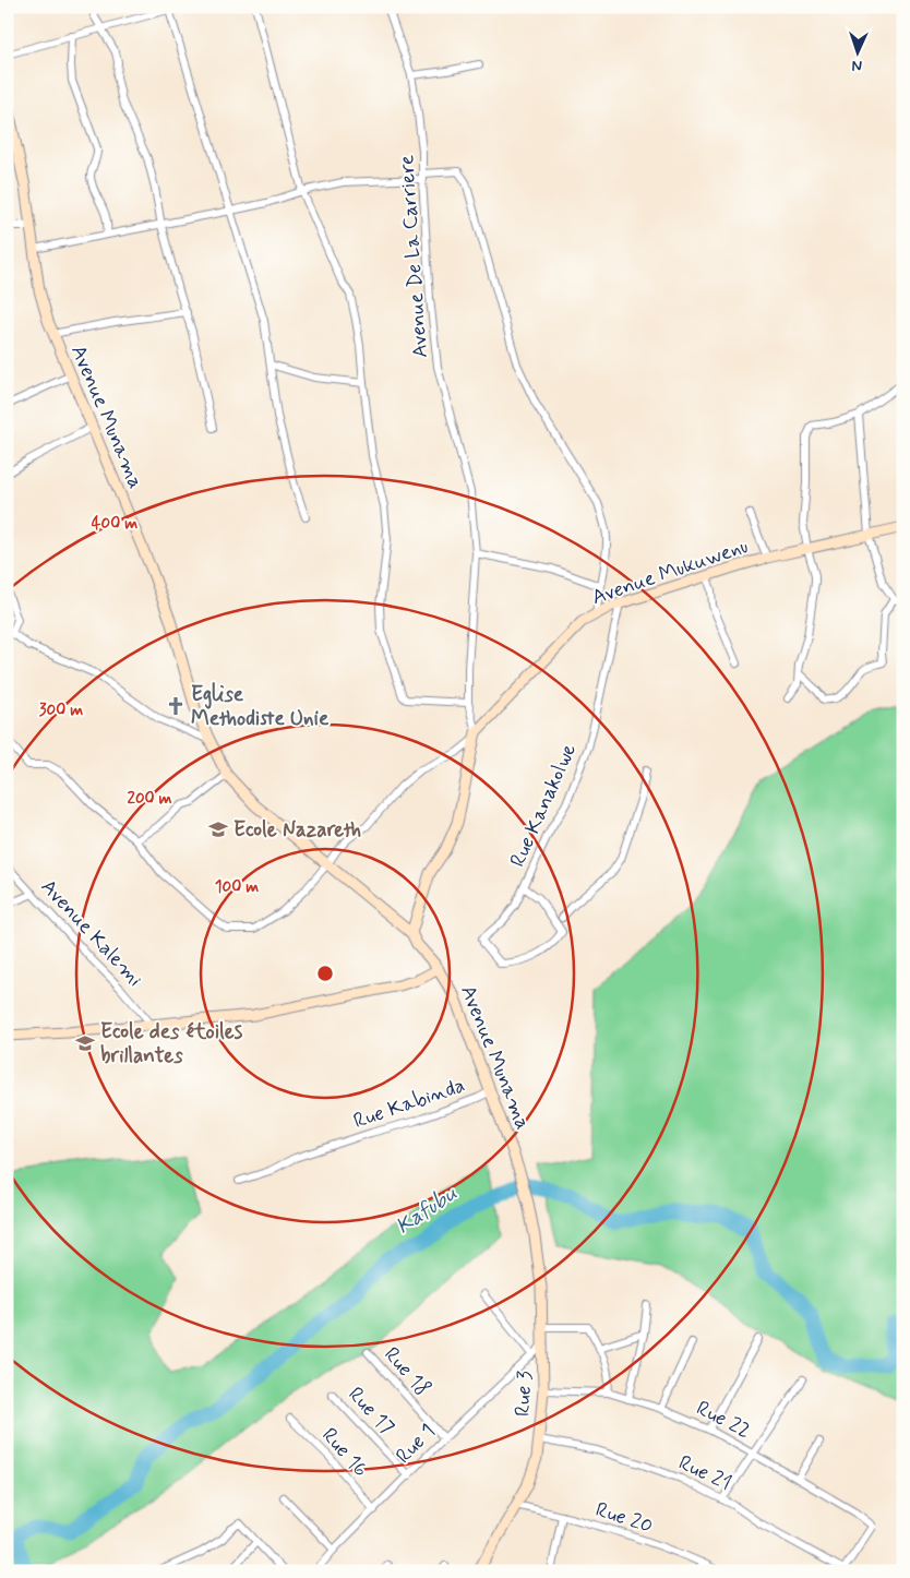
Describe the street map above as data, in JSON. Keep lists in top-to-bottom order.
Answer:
{
  "streets": {
    "street": [
      "Avenue De La Carriere",
      "Avenue Munama",
      "Avenue Mukuwenu",
      "Rue Kanakolwe",
      "Avenue Kalemi",
      "Rue Kabinda",
      "Rue 18",
      "Rue 3",
      "Rue 17",
      "Rue 22",
      "Rue 1",
      "Rue 16",
      "Rue 21",
      "Rue 20"
    ]
  },
  "crossings": [
    ["Avenue De La Carriere", "Avenue Mukuwenu"],
    ["Avenue Munama", "Rue Kabinda"],
    ["Avenue Munama", "Rue 3"],
    ["Avenue Mukuwenu", "Rue Kanakolwe"],
    ["Rue 18", "Rue 1"],
    ["Rue 3", "Rue 22"],
    ["Rue 3", "Rue 1"],
    ["Rue 3", "Rue 21"],
    ["Rue 3", "Rue 20"],
    ["Rue 17", "Rue 1"],
    ["Rue 22", "Rue 21"],
    ["Rue 1", "Rue 16"]
  ],
  "water": ["Kafubu"],
  "places": {
    "church": ["Eglise Methodiste Unie"],
    "school or university": ["Ecole Nazareth", "Ecole des étoiles brillantes"]
  },
  "north": "bottom",
  "rings": [
    "400 m",
    "300 m",
    "200 m",
    "100 m"
  ]
}
